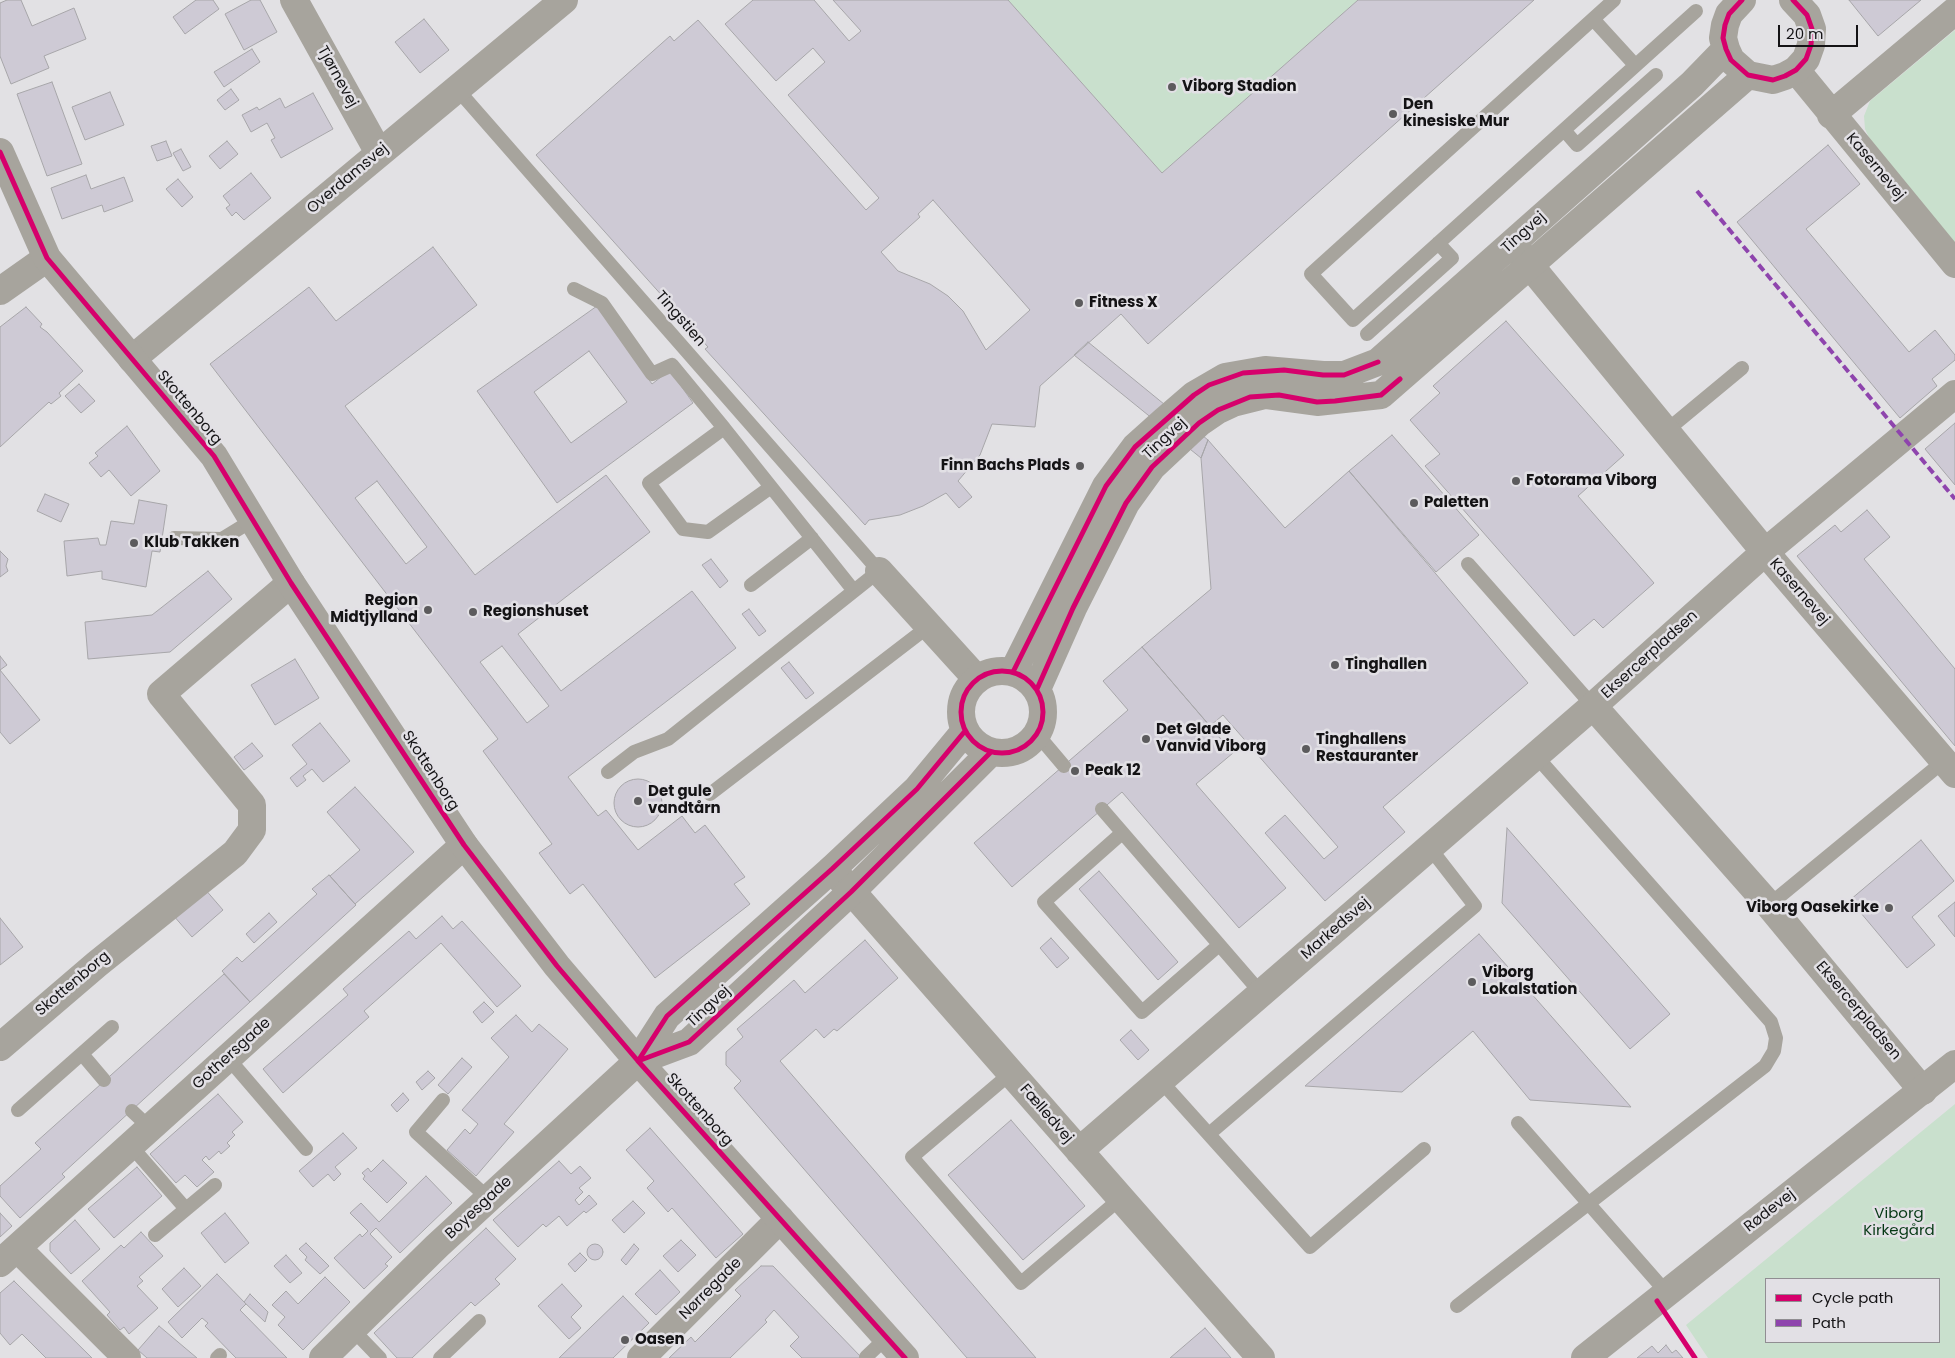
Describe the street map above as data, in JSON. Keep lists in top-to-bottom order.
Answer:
{
  "streets": {
    "street": [
      "Tjørnevej",
      "Kasernevej",
      "Overdamsvej",
      "Tingvej",
      "Skottenborg",
      "Eksercerpladsen",
      "Markedsvej",
      "Gothersgade",
      "Fælledvej",
      "Boyesgade",
      "Rødevej",
      "Nørregade"
    ],
    "lane": ["Tingstien"]
  },
  "crossings": [
    ["Tjørnevej", "Overdamsvej"],
    ["Kasernevej", "Eksercerpladsen"],
    ["Overdamsvej", "Tingstien"],
    ["Overdamsvej", "Skottenborg"],
    ["Tingvej", "Skottenborg"],
    ["Tingvej", "Fælledvej"],
    ["Tingvej", "Boyesgade"],
    ["Skottenborg", "Gothersgade"],
    ["Skottenborg", "Boyesgade"],
    ["Skottenborg", "Nørregade"],
    ["Eksercerpladsen", "Markedsvej"],
    ["Eksercerpladsen", "Rødevej"],
    ["Markedsvej", "Fælledvej"]
  ],
  "parks": ["Viborg Kirkegård"],
  "places": [
    "Viborg Stadion",
    "Den kinesiske Mur",
    "Fitness X",
    "Finn Bachs Plads",
    "Fotorama Viborg",
    "Paletten",
    "Klub Takken",
    "Region Midtjylland",
    "Regionshuset",
    "Tinghallen",
    "Det Glade Vanvid Viborg",
    "Tinghallens Restauranter",
    "Peak 12",
    "Det gule vandtårn",
    "Viborg Oasekirke",
    "Viborg Lokalstation",
    "Oasen"
  ],
  "legend": ["Cycle path", "Path"],
  "scale_bar": "20 m"
}
